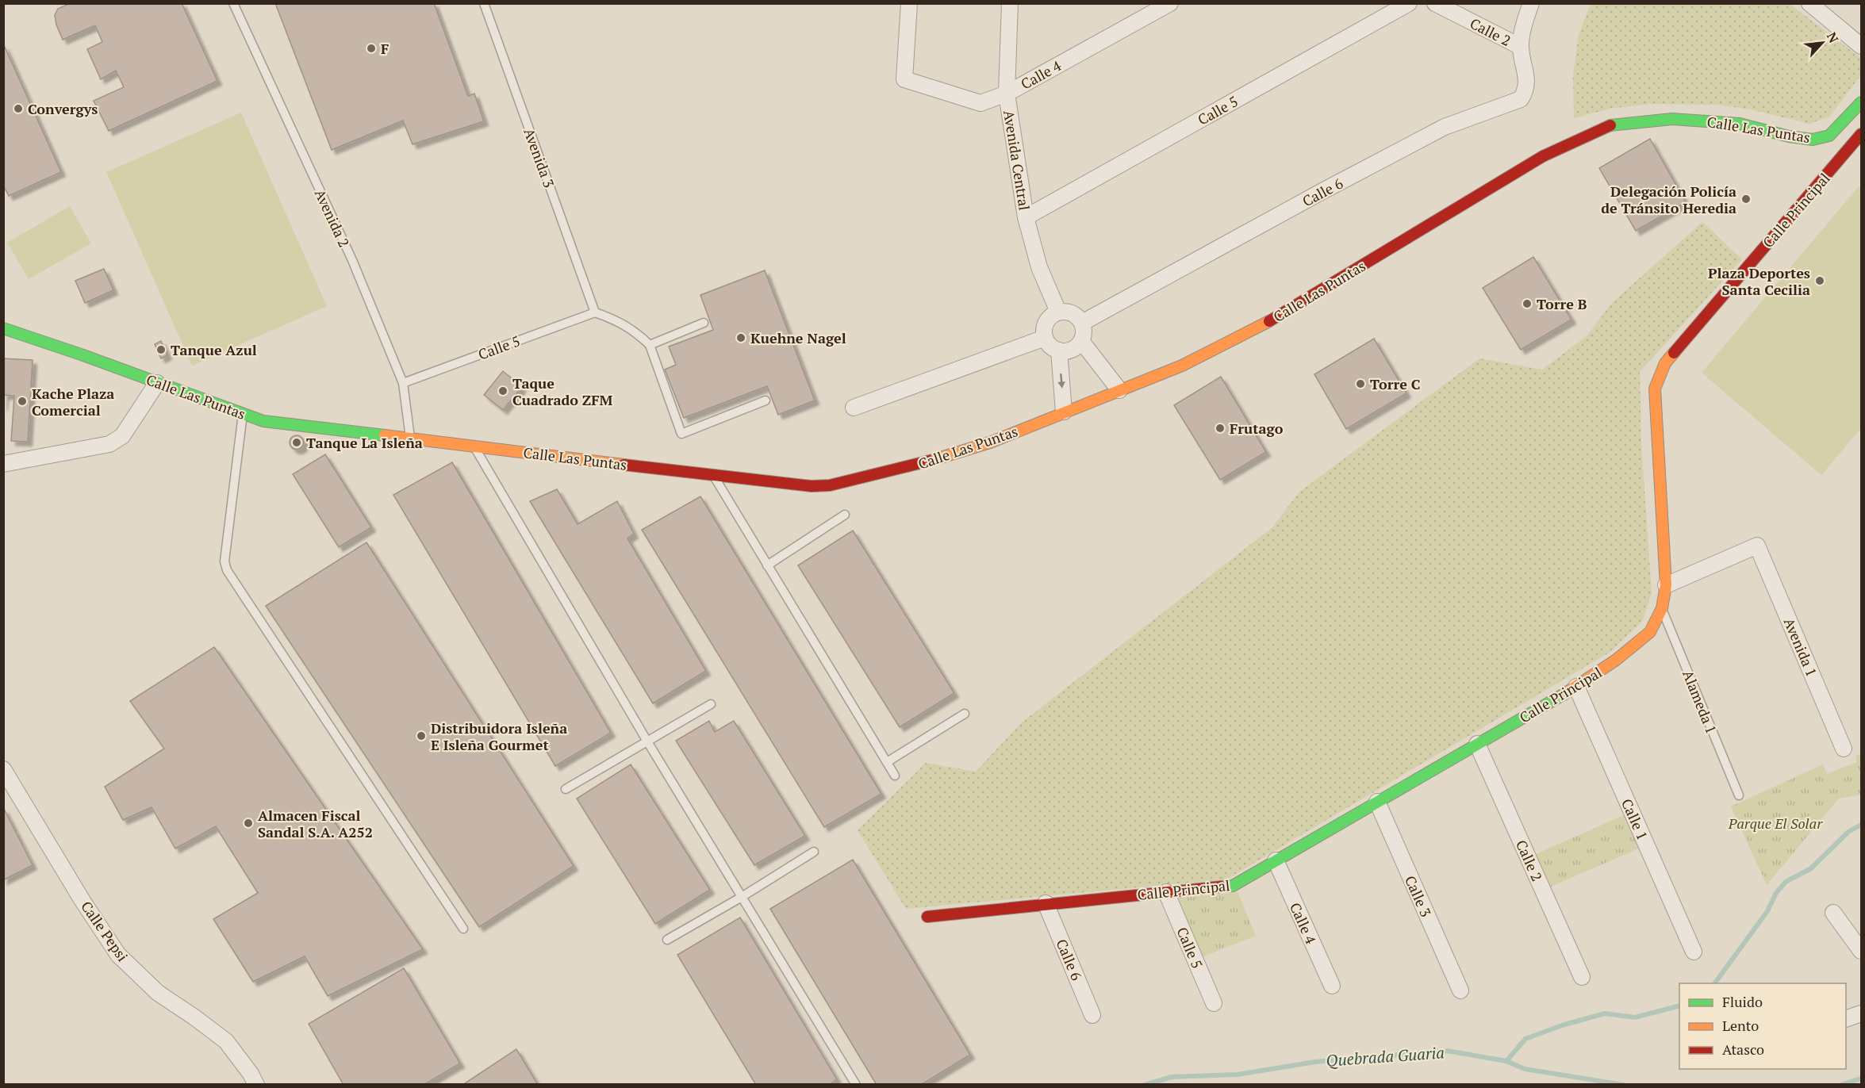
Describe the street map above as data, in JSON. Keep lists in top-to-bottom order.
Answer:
{
  "streets": {
    "street": [
      "Calle 2",
      "Calle 4",
      "Calle 5",
      "Calle Las Puntas",
      "Avenida Central",
      "Calle 6",
      "Calle Principal",
      "Avenida 1",
      "Calle 1",
      "Calle 3",
      "Calle Pepsi"
    ],
    "lane": ["Avenida 3", "Avenida 2", "Alameda 1"]
  },
  "crossings": [
    ["Calle 2", "Calle 6"],
    ["Calle 2", "Calle Principal"],
    ["Calle 4", "Avenida Central"],
    ["Calle 4", "Calle Principal"],
    ["Calle 5", "Avenida 3"],
    ["Calle 5", "Avenida Central"],
    ["Calle 5", "Calle Principal"],
    ["Calle 5", "Avenida 2"],
    ["Calle Las Puntas", "Avenida 2"],
    ["Avenida Central", "Calle 6"],
    ["Calle 6", "Calle Principal"],
    ["Calle Principal", "Avenida 1"],
    ["Calle Principal", "Alameda 1"],
    ["Calle Principal", "Calle 1"],
    ["Calle Principal", "Calle 3"]
  ],
  "water": ["Quebrada Guaria"],
  "parks": ["Parque El Solar"],
  "places": [
    "F",
    "Convergys",
    "Delegación Policía de Tránsito Heredia",
    "Plaza Deportes Santa Cecilia",
    "Torre B",
    "Kuehne Nagel",
    "Tanque Azul",
    "Torre C",
    "Taque Cuadrado ZFM",
    "Kache Plaza Comercial",
    "Frutago",
    "Tanque La Isleña",
    "Distribuidora Isleña E Isleña Gourmet",
    "Almacen Fiscal Sandal S.A. A252"
  ],
  "legend": ["Fluido", "Lento", "Atasco"],
  "north": "top right"
}
